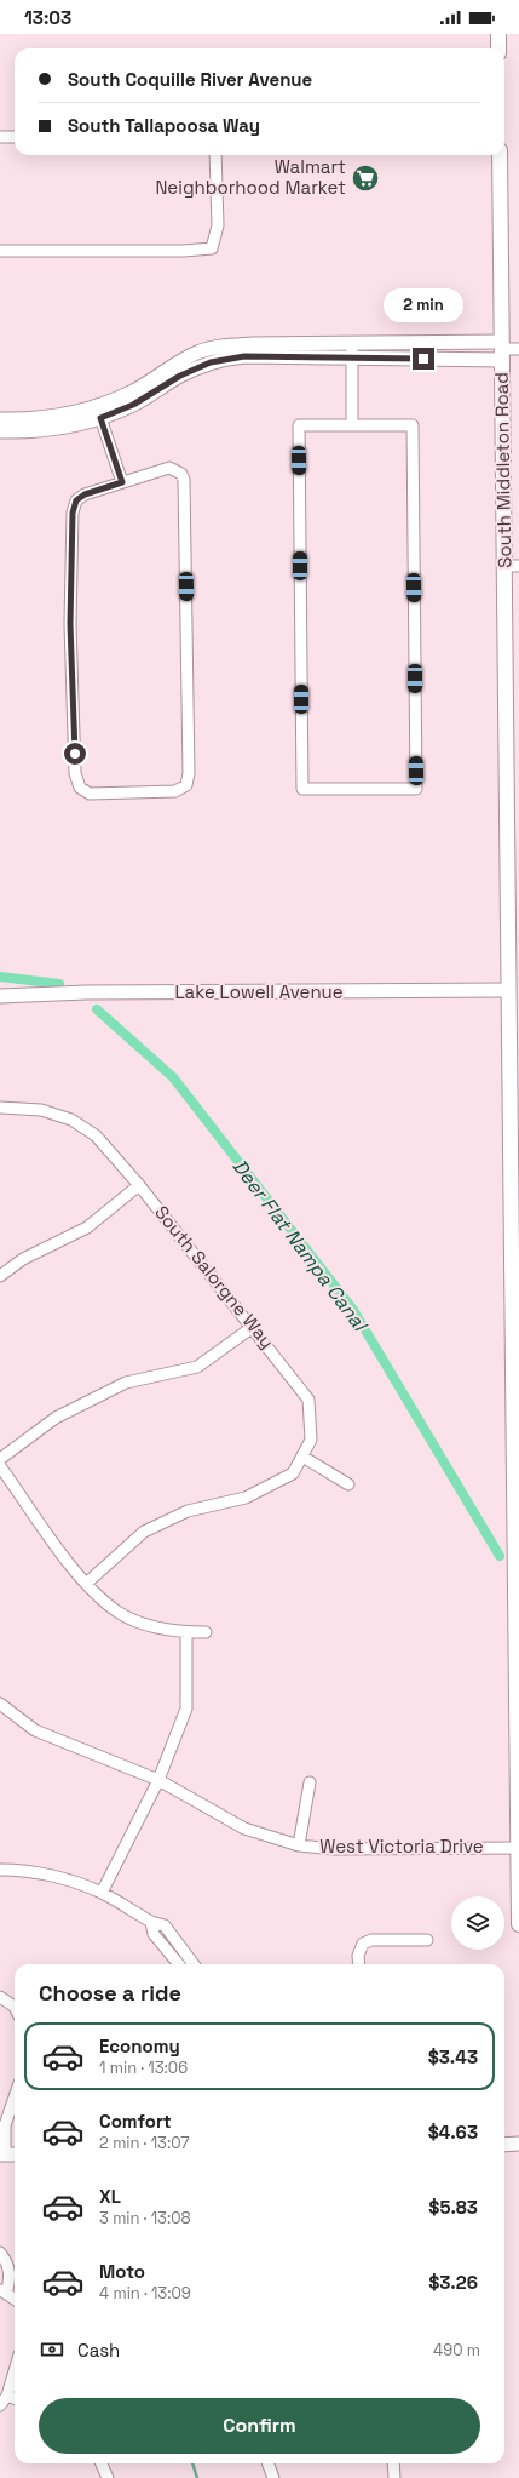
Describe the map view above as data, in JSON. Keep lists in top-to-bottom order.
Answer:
{
  "streets": {
    "main road": ["South Middleton Road"],
    "street": ["Lake Lowell Avenue", "South Salorgne Way", "West Victoria Drive"]
  },
  "crossings": [
    ["South Middleton Road", "Lake Lowell Avenue"],
    ["South Middleton Road", "West Victoria Drive"]
  ],
  "water": ["Deer Flat Nampa Canal"],
  "places": {
    "supermarket": ["Walmart Neighborhood Market"]
  },
  "page": {
    "status": "13:03",
    "banner": ["South Coquille River Avenue", "South Tallapoosa Way"],
    "bubble": "2 min",
    "heading": "Choose a ride",
    "list": [
      {
        "name": "Economy",
        "note": "1 min · 13:06",
        "value": "$3.43"
      },
      {
        "name": "Comfort",
        "note": "2 min · 13:07",
        "value": "$4.63"
      },
      {
        "name": "XL",
        "note": "3 min · 13:08",
        "value": "$5.83"
      },
      {
        "name": "Moto",
        "note": "4 min · 13:09",
        "value": "$3.26"
      }
    ],
    "pay": ["Cash", "490 m"],
    "buttons": "Confirm"
  }
}
